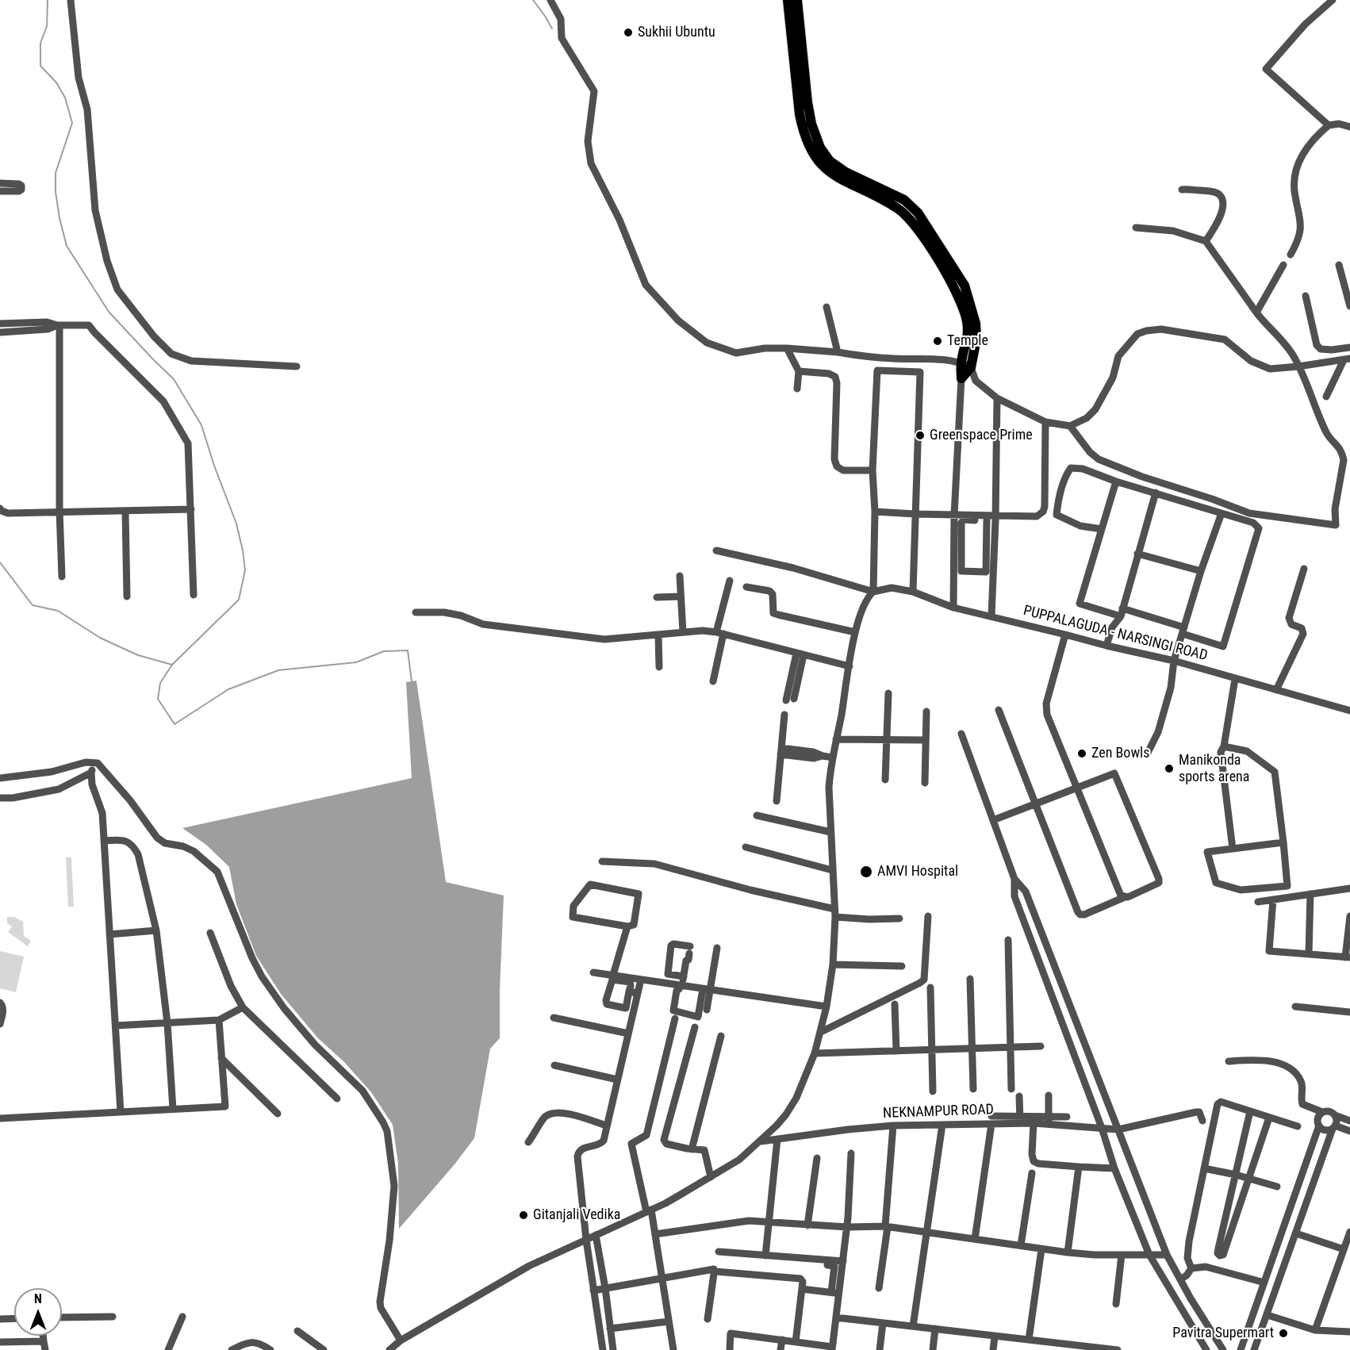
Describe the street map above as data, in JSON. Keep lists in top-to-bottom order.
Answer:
{
  "streets": {
    "street": ["PUPPALAGUDA - NARSINGI ROAD", "NEKNAMPUR ROAD"]
  },
  "places": [
    "Sukhii Ubuntu",
    "Temple",
    "Greenspace Prime",
    "Zen Bowls",
    "Manikonda sports arena",
    "AMVI Hospital",
    "Gitanjali Vedika",
    "Pavitra Supermart"
  ],
  "north": "top"
}
